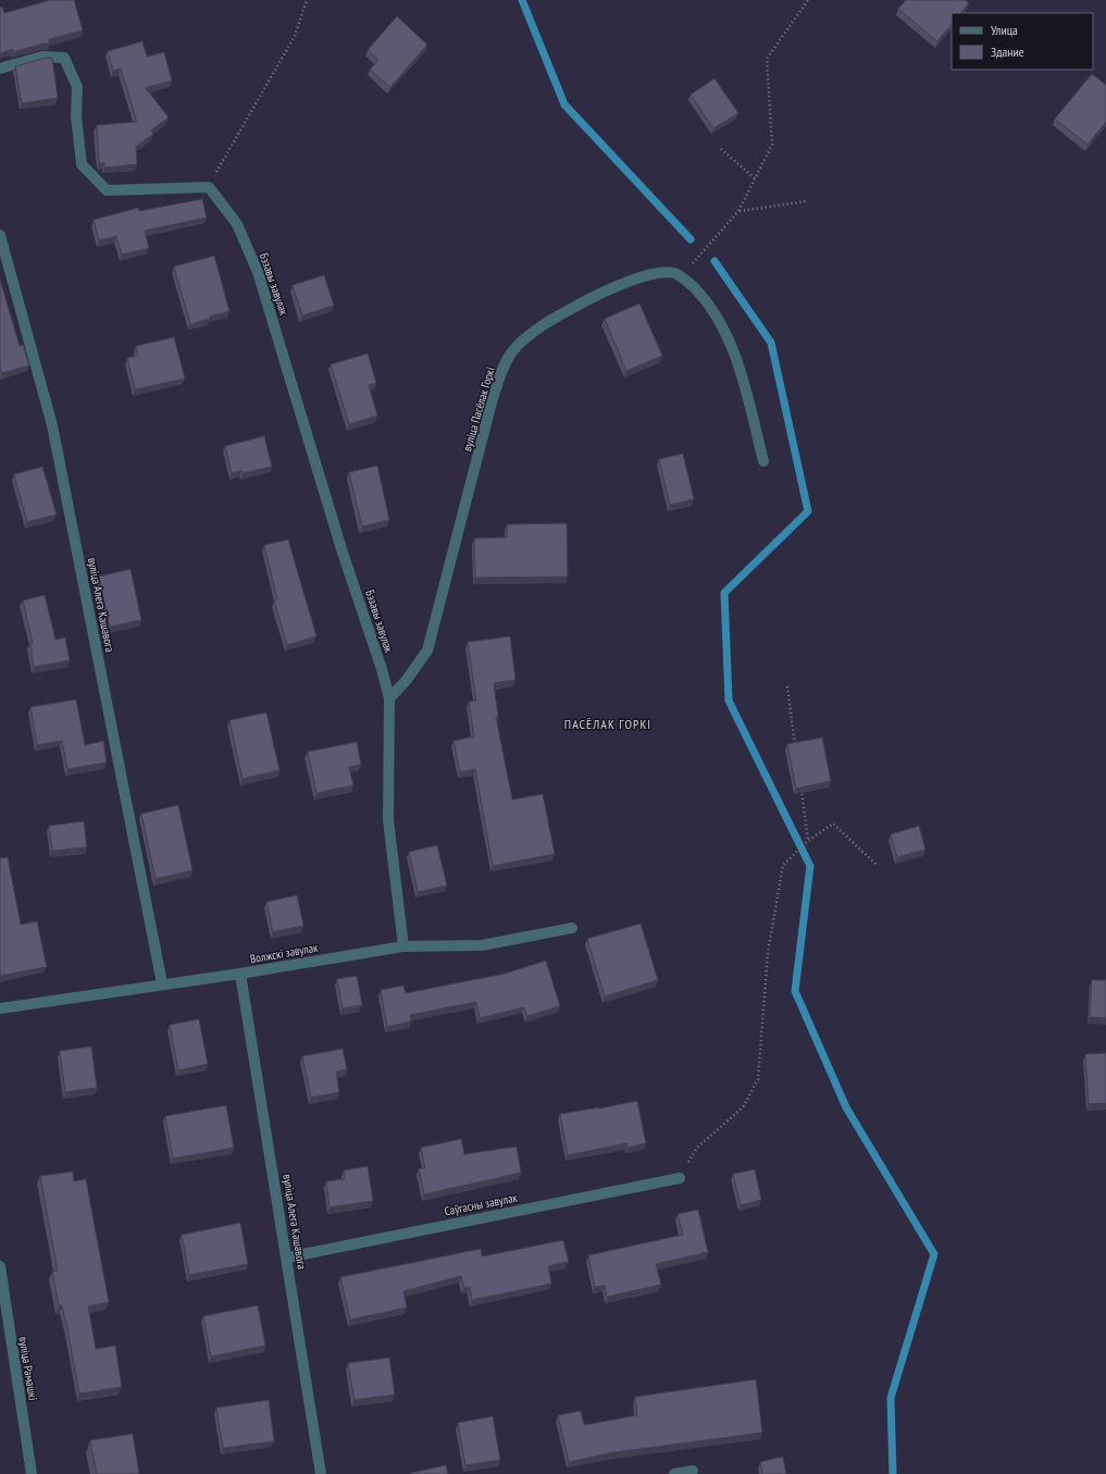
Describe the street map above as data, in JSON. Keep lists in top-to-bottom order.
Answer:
{
  "streets": {
    "street": [
      "Бэзавы завулак",
      "вуліца Пасёлак Горкі",
      "вуліца Алега Кашавога",
      "Волжскі завулак",
      "Саўгасны завулак",
      "вуліца Рамашкі"
    ]
  },
  "crossings": [
    ["Бэзавы завулак", "вуліца Пасёлак Горкі"],
    ["вуліца Алега Кашавога", "Волжскі завулак"],
    ["вуліца Алега Кашавога", "Саўгасны завулак"]
  ],
  "districts": ["ПАСЁЛАК ГОРКІ"],
  "legend": ["Улица", "Здание"]
}
